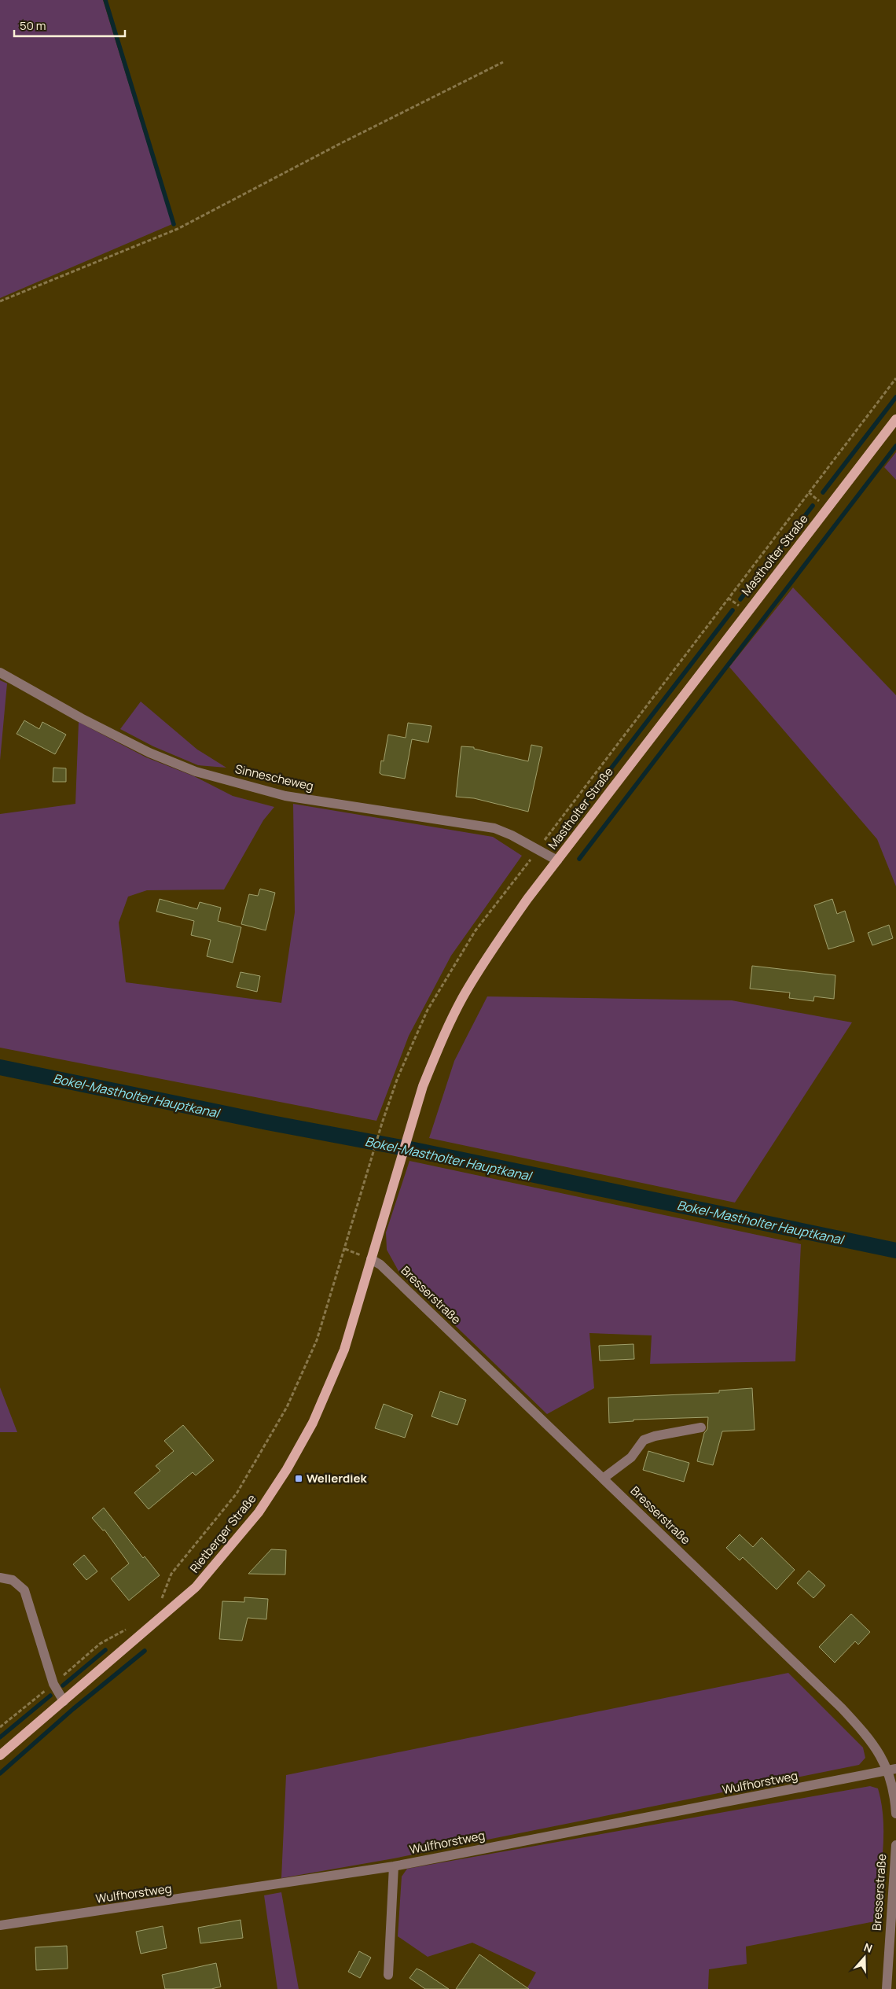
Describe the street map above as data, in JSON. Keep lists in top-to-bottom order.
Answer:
{
  "streets": {
    "main road": ["Mastholter Straße", "Rietberger Straße"],
    "street": ["Sinnescheweg", "Bresserstraße", "Wulfhorstweg"]
  },
  "crossings": [
    ["Mastholter Straße", "Sinnescheweg"],
    ["Mastholter Straße", "Bresserstraße"],
    ["Mastholter Straße", "Rietberger Straße"],
    ["Bresserstraße", "Rietberger Straße"],
    ["Bresserstraße", "Wulfhorstweg"]
  ],
  "water": ["Bokel-Mastholter Hauptkanal"],
  "places": {
    "transit": ["Wellerdiek"]
  },
  "scale_bar": "50 m",
  "north": "top"
}
